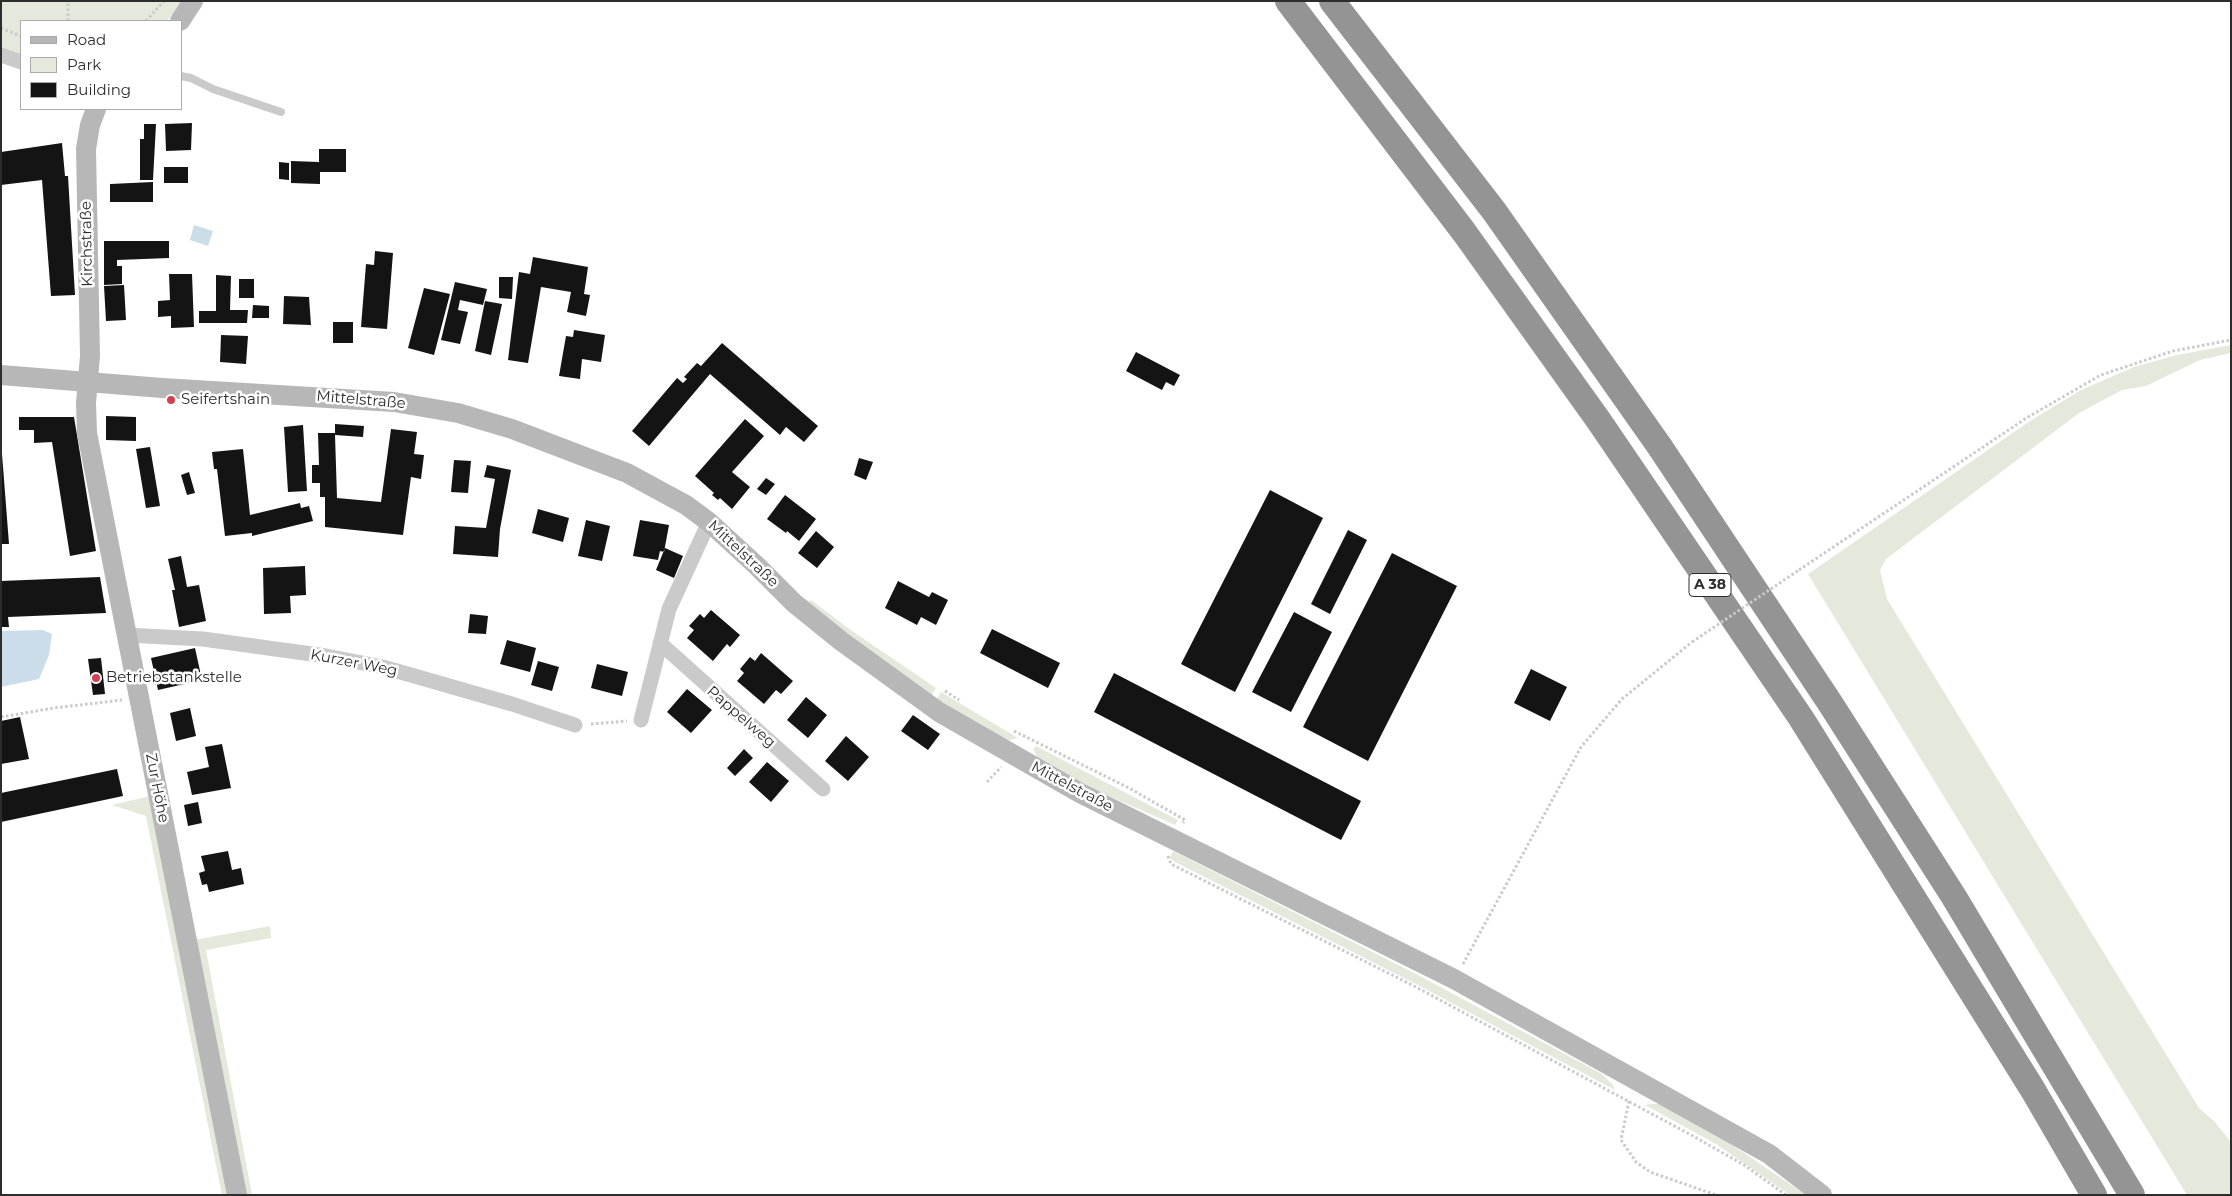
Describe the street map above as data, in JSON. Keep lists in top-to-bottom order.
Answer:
{
  "streets": {
    "highway": ["A 38"],
    "street": [
      "Kirchstraße",
      "Mittelstraße",
      "Kurzer Weg",
      "Pappelweg",
      "Zur Höhe"
    ]
  },
  "crossings": [
    ["Kirchstraße", "Mittelstraße"],
    ["Kirchstraße", "Zur Höhe"],
    ["Mittelstraße", "Zur Höhe"],
    ["Kurzer Weg", "Zur Höhe"]
  ],
  "places": ["Seifertshain", "Betriebstankstelle"],
  "legend": ["Road", "Park", "Building"]
}
